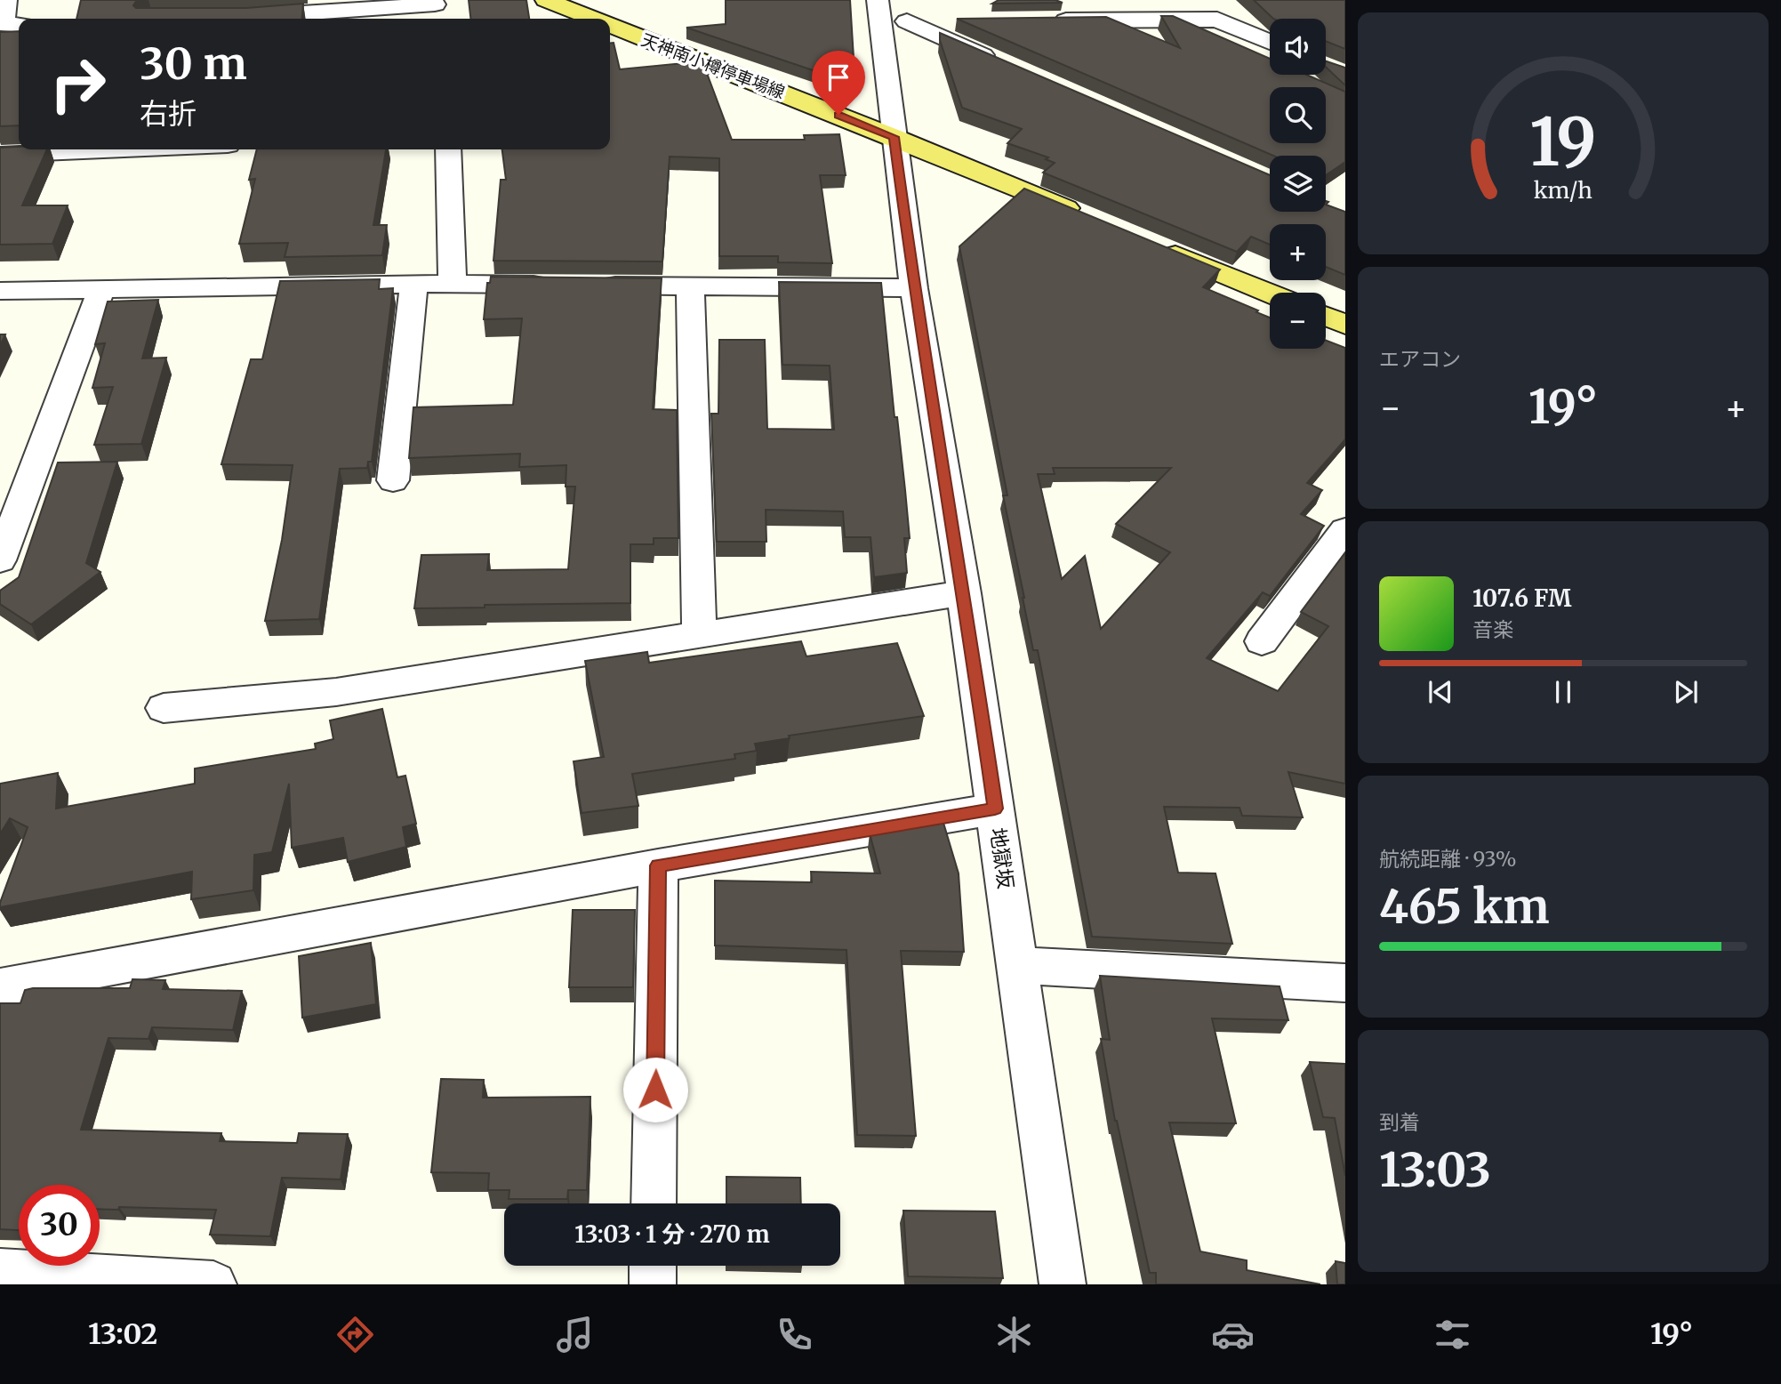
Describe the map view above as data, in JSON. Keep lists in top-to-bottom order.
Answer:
{
  "streets": {
    "main road": ["天神南小樽停車場線"],
    "street": ["地獄坂"]
  },
  "crossings": [
    ["天神南小樽停車場線", "地獄坂"]
  ],
  "page": {
    "map_buttons": ["+", "−"],
    "turn": ["30 m", "右折"],
    "tile": [
      "エアコン",
      ["航続距離 · 93%", "465 km"],
      ["到着", "13:03"]
    ],
    "heat": ["−", "19°", "+"],
    "song": ["107.6 FM", "音楽"],
    "limit": "30",
    "trip": "13:03 · 1 分 · 270 m",
    "tabs": ["13:02", "19°"],
    "gauge": ["19", "km/h"]
  }
}
